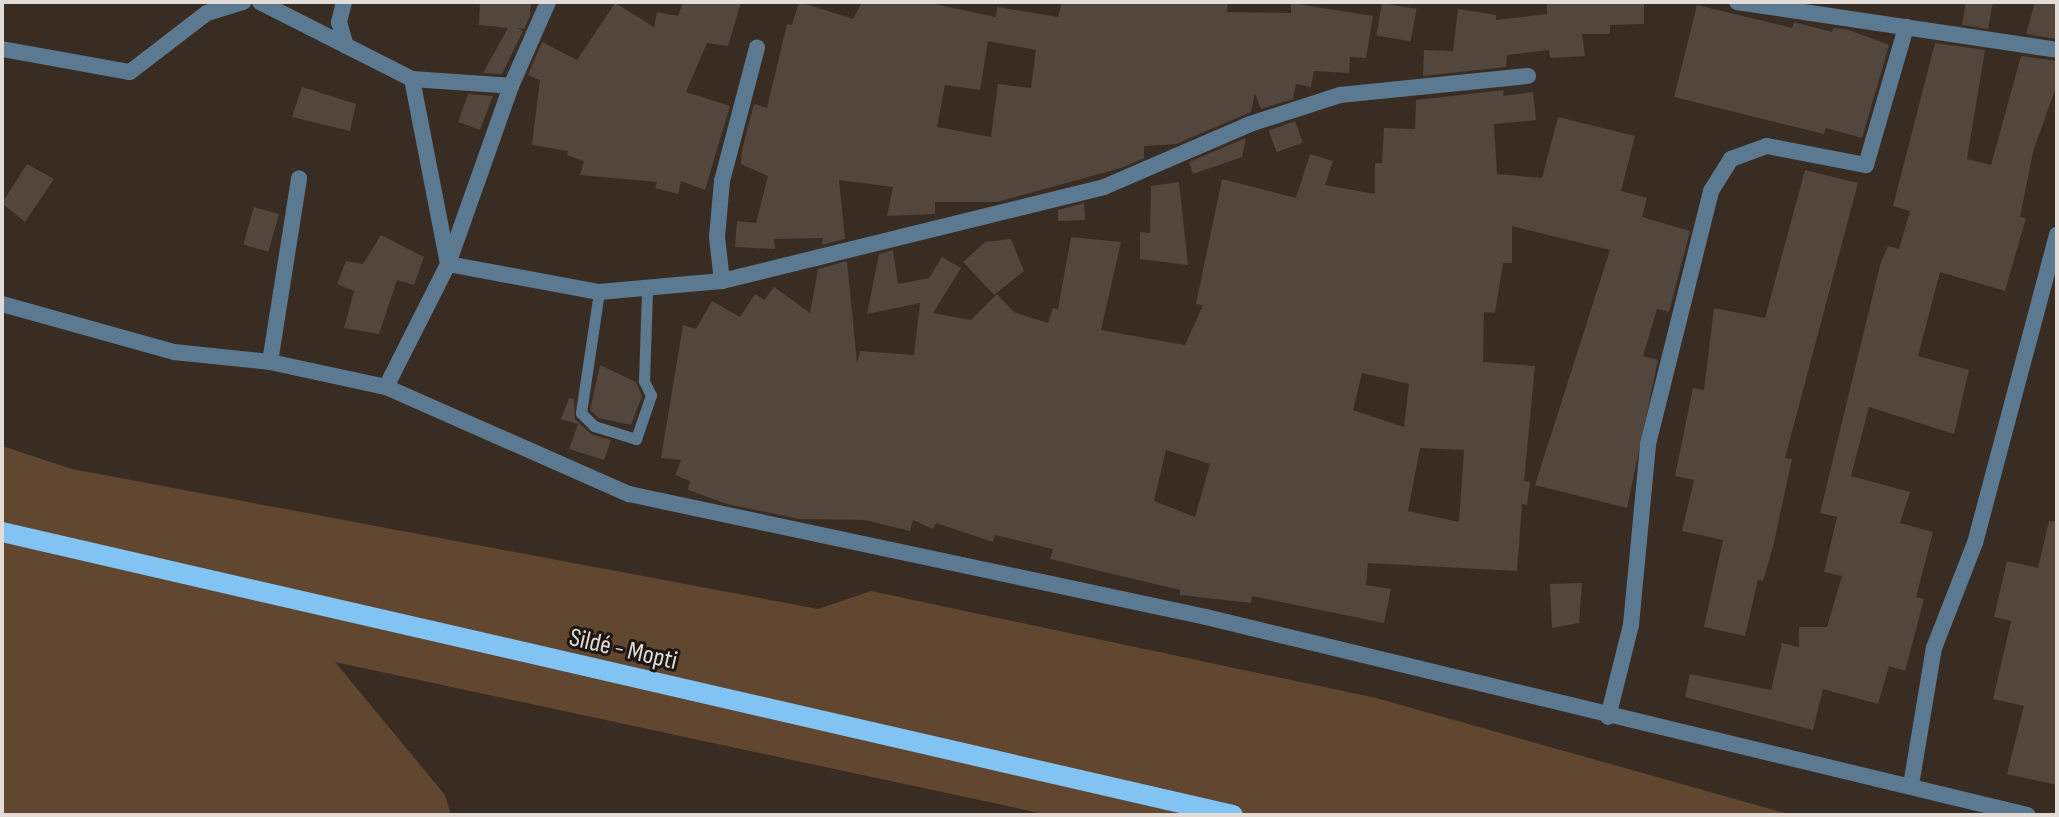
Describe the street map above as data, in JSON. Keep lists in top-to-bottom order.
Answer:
{
  "streets": {
    "main road": ["Sildé - Mopti"]
  }
}
